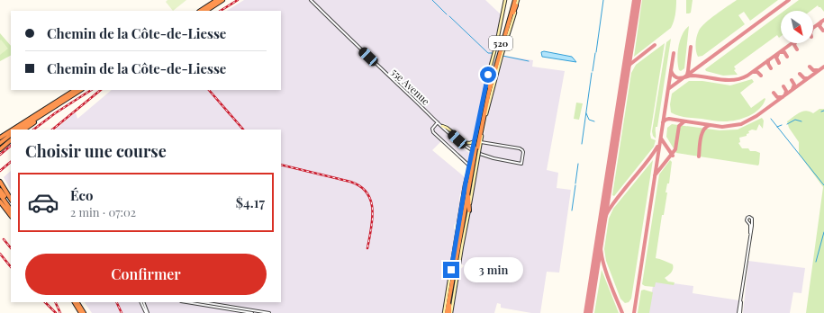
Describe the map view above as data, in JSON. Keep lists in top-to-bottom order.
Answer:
{
  "streets": {
    "highway": ["520"],
    "street": ["55e Avenue"]
  },
  "crossings": [
    ["520", "55e Avenue"]
  ],
  "north": "bottom right",
  "page": {
    "banner": ["Chemin de la Côte-de-Liesse", "Chemin de la Côte-de-Liesse"],
    "heading": "Choisir une course",
    "list": [
      {
        "name": "Éco",
        "note": "2 min · 07:02",
        "value": "$4.17"
      }
    ],
    "buttons": "Confirmer",
    "bubble": "3 min"
  }
}
